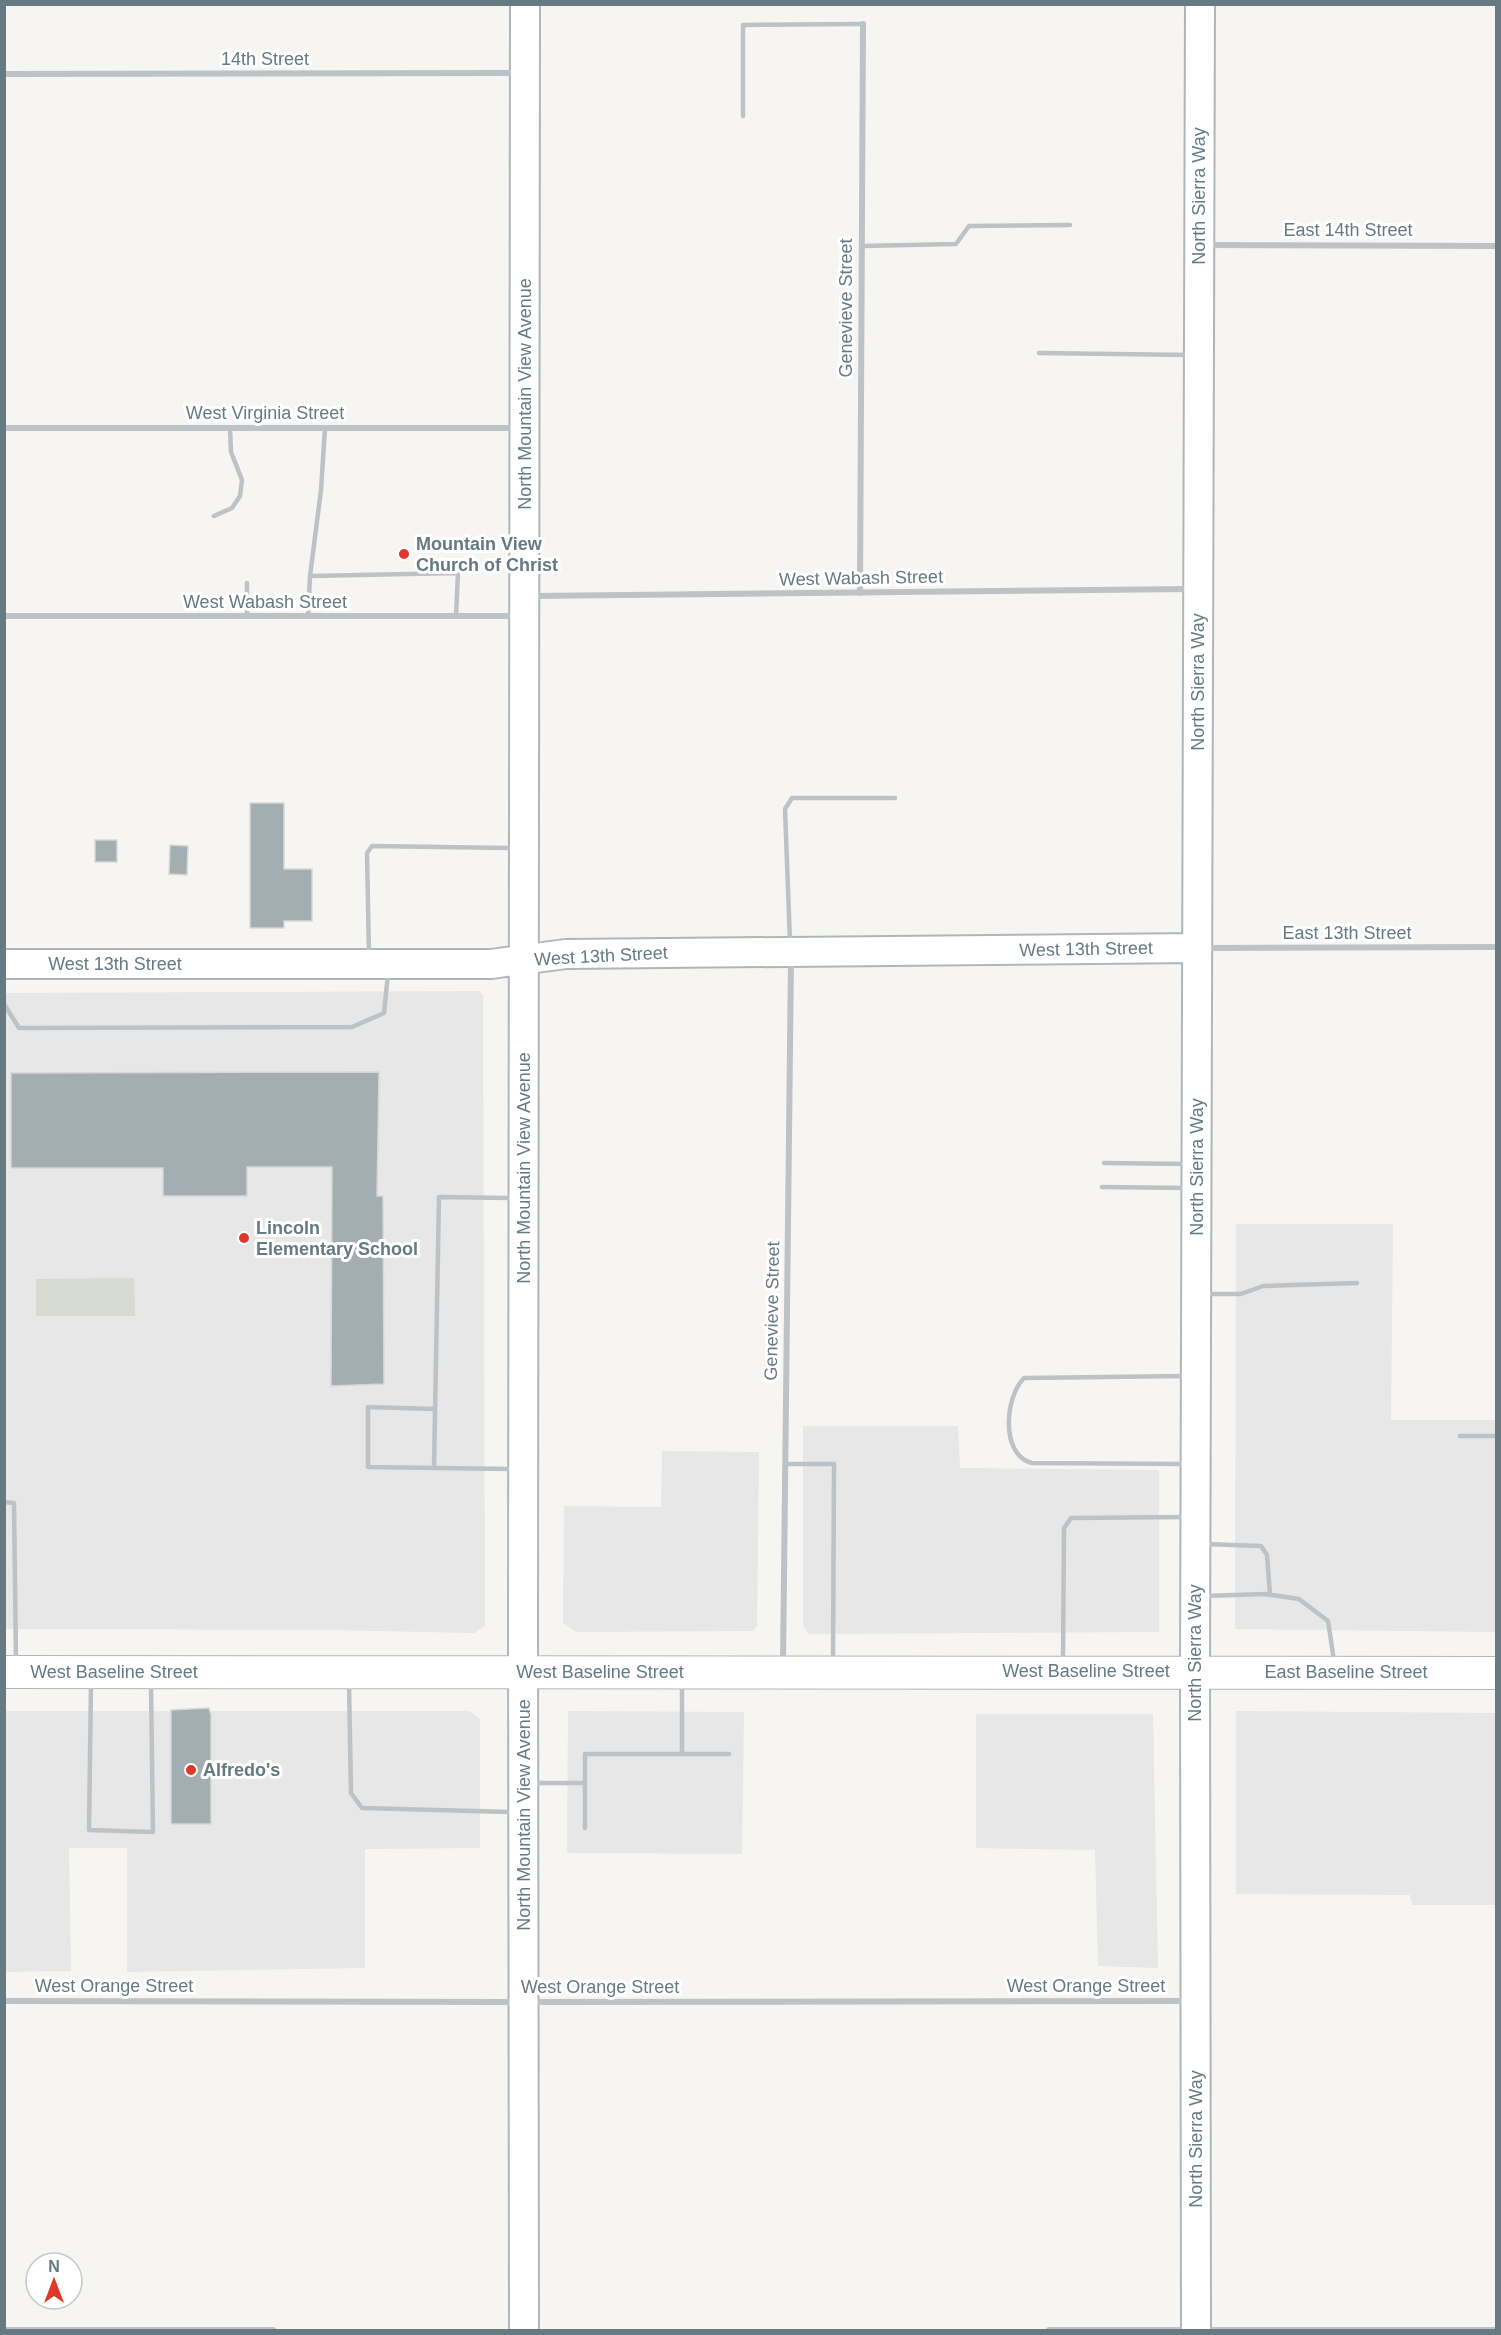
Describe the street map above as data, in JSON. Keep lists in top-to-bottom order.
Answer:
{
  "streets": {
    "main road": ["West Baseline Street", "East Baseline Street"],
    "street": [
      "14th Street",
      "North Sierra Way",
      "East 14th Street",
      "Genevieve Street",
      "North Mountain View Avenue",
      "West Virginia Street",
      "West Wabash Street",
      "East 13th Street",
      "West 13th Street",
      "West Orange Street"
    ]
  },
  "crossings": [
    ["14th Street", "North Mountain View Avenue"],
    ["North Sierra Way", "East 14th Street"],
    ["North Sierra Way", "West Wabash Street"],
    ["North Sierra Way", "East 13th Street"],
    ["North Sierra Way", "West 13th Street"],
    ["North Sierra Way", "West Baseline Street"],
    ["North Sierra Way", "East Baseline Street"],
    ["North Sierra Way", "West Orange Street"],
    ["Genevieve Street", "West Wabash Street"],
    ["Genevieve Street", "West 13th Street"],
    ["Genevieve Street", "West Baseline Street"],
    ["North Mountain View Avenue", "West Virginia Street"],
    ["North Mountain View Avenue", "West Wabash Street"],
    ["North Mountain View Avenue", "West 13th Street"],
    ["North Mountain View Avenue", "West Baseline Street"],
    ["North Mountain View Avenue", "West Orange Street"],
    ["East 13th Street", "West 13th Street"],
    ["West Baseline Street", "East Baseline Street"]
  ],
  "places": ["Mountain View Church of Christ", "Lincoln Elementary School", "Alfredo's"],
  "north": "top"
}
